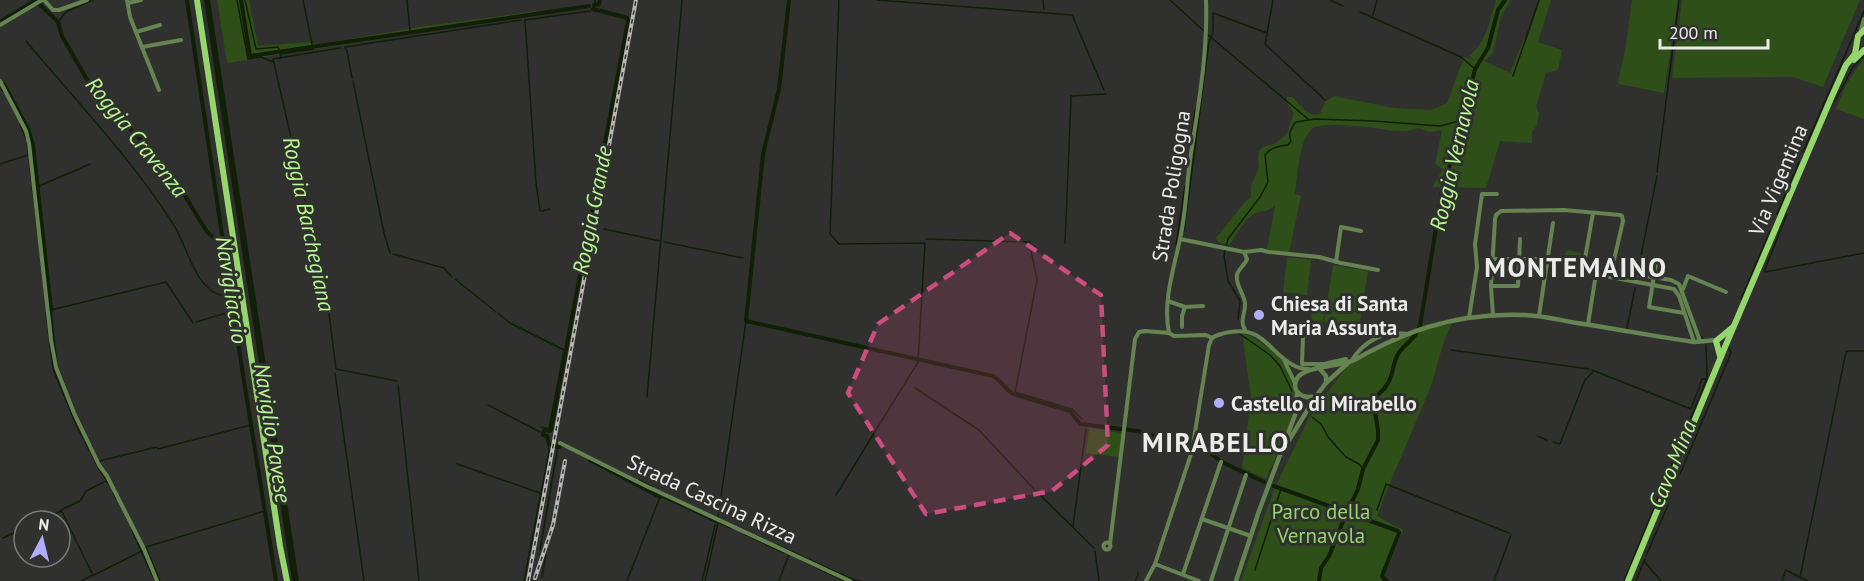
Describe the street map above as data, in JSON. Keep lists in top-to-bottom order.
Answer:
{
  "streets": {
    "main road": ["Via Vigentina"],
    "street": ["Strada Poligogna", "Strada Cascina Rizza"]
  },
  "districts": ["MONTEMAINO", "MIRABELLO"],
  "water": [
    "Roggia Cravenza",
    "Roggia Vernavola",
    "Roggia Grande",
    "Roggia Barchegiana",
    "Navigliaccio",
    "Naviglio Pavese",
    "Cavo Mina"
  ],
  "parks": ["Parco della Vernavola"],
  "places": ["Chiesa di Santa Maria Assunta", "Castello di Mirabello"],
  "scale_bar": "200 m",
  "north": "top"
}
